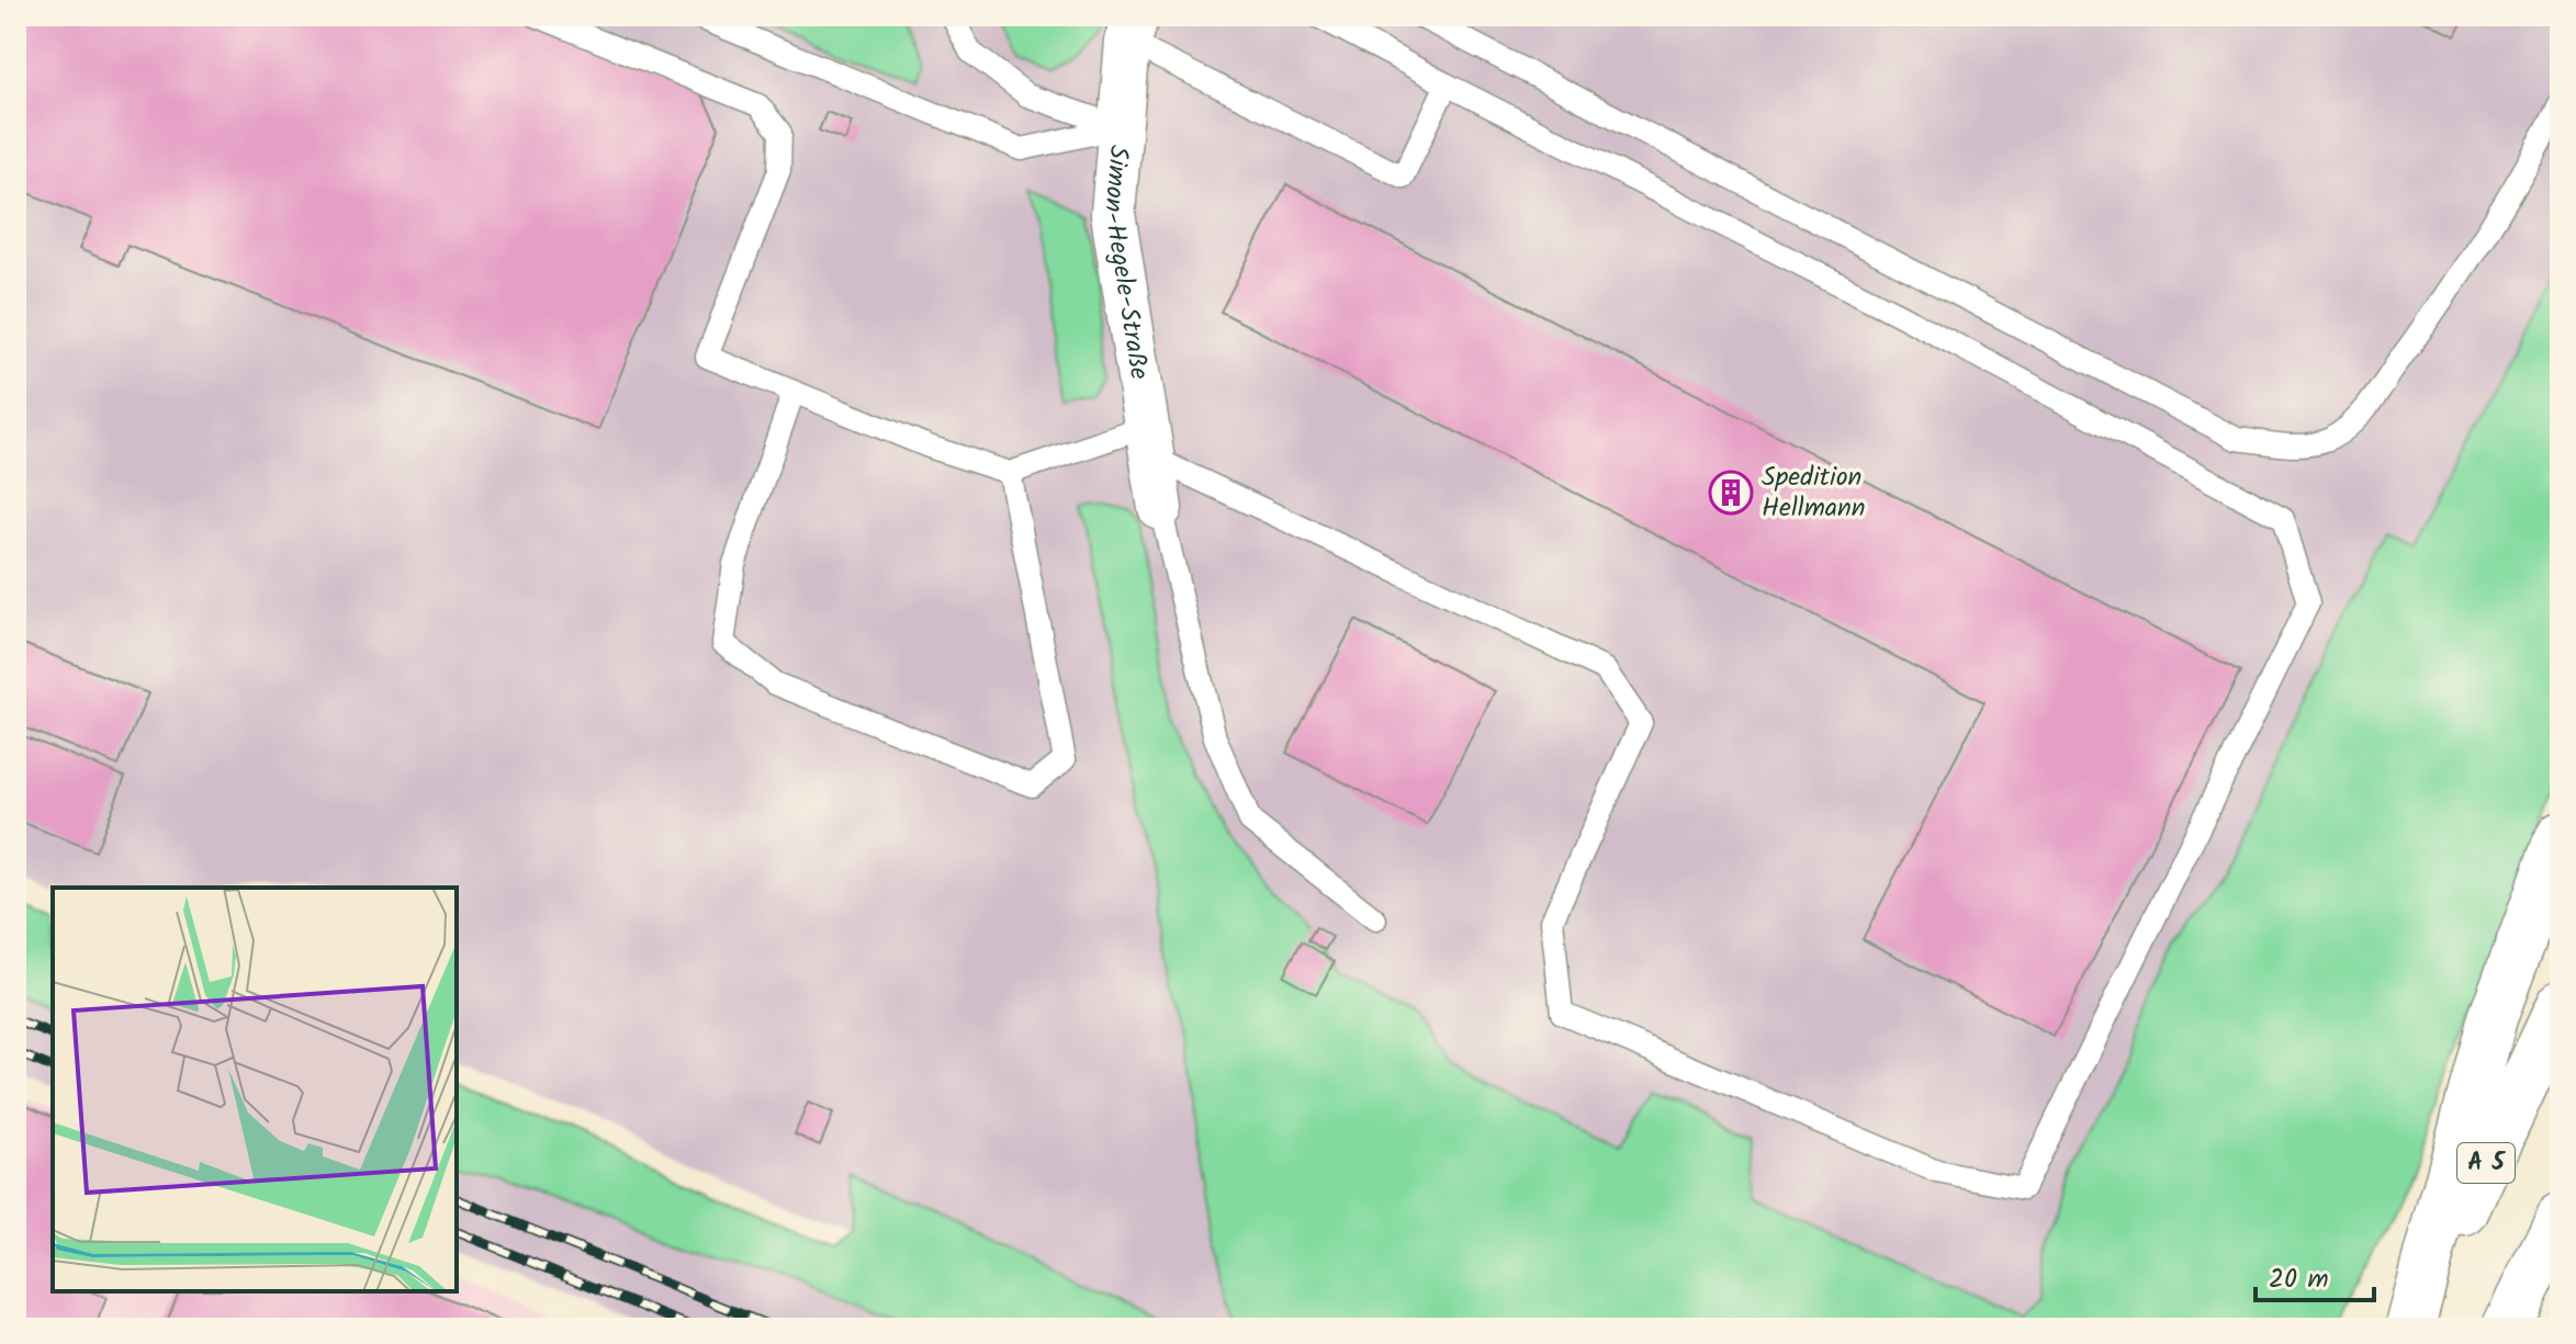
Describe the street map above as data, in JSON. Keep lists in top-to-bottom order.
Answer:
{
  "streets": {
    "highway": ["A 5"],
    "street": ["Simon-Hegele-Straße"]
  },
  "places": {
    "building": ["Spedition Hellmann"]
  },
  "scale_bar": "20 m"
}
